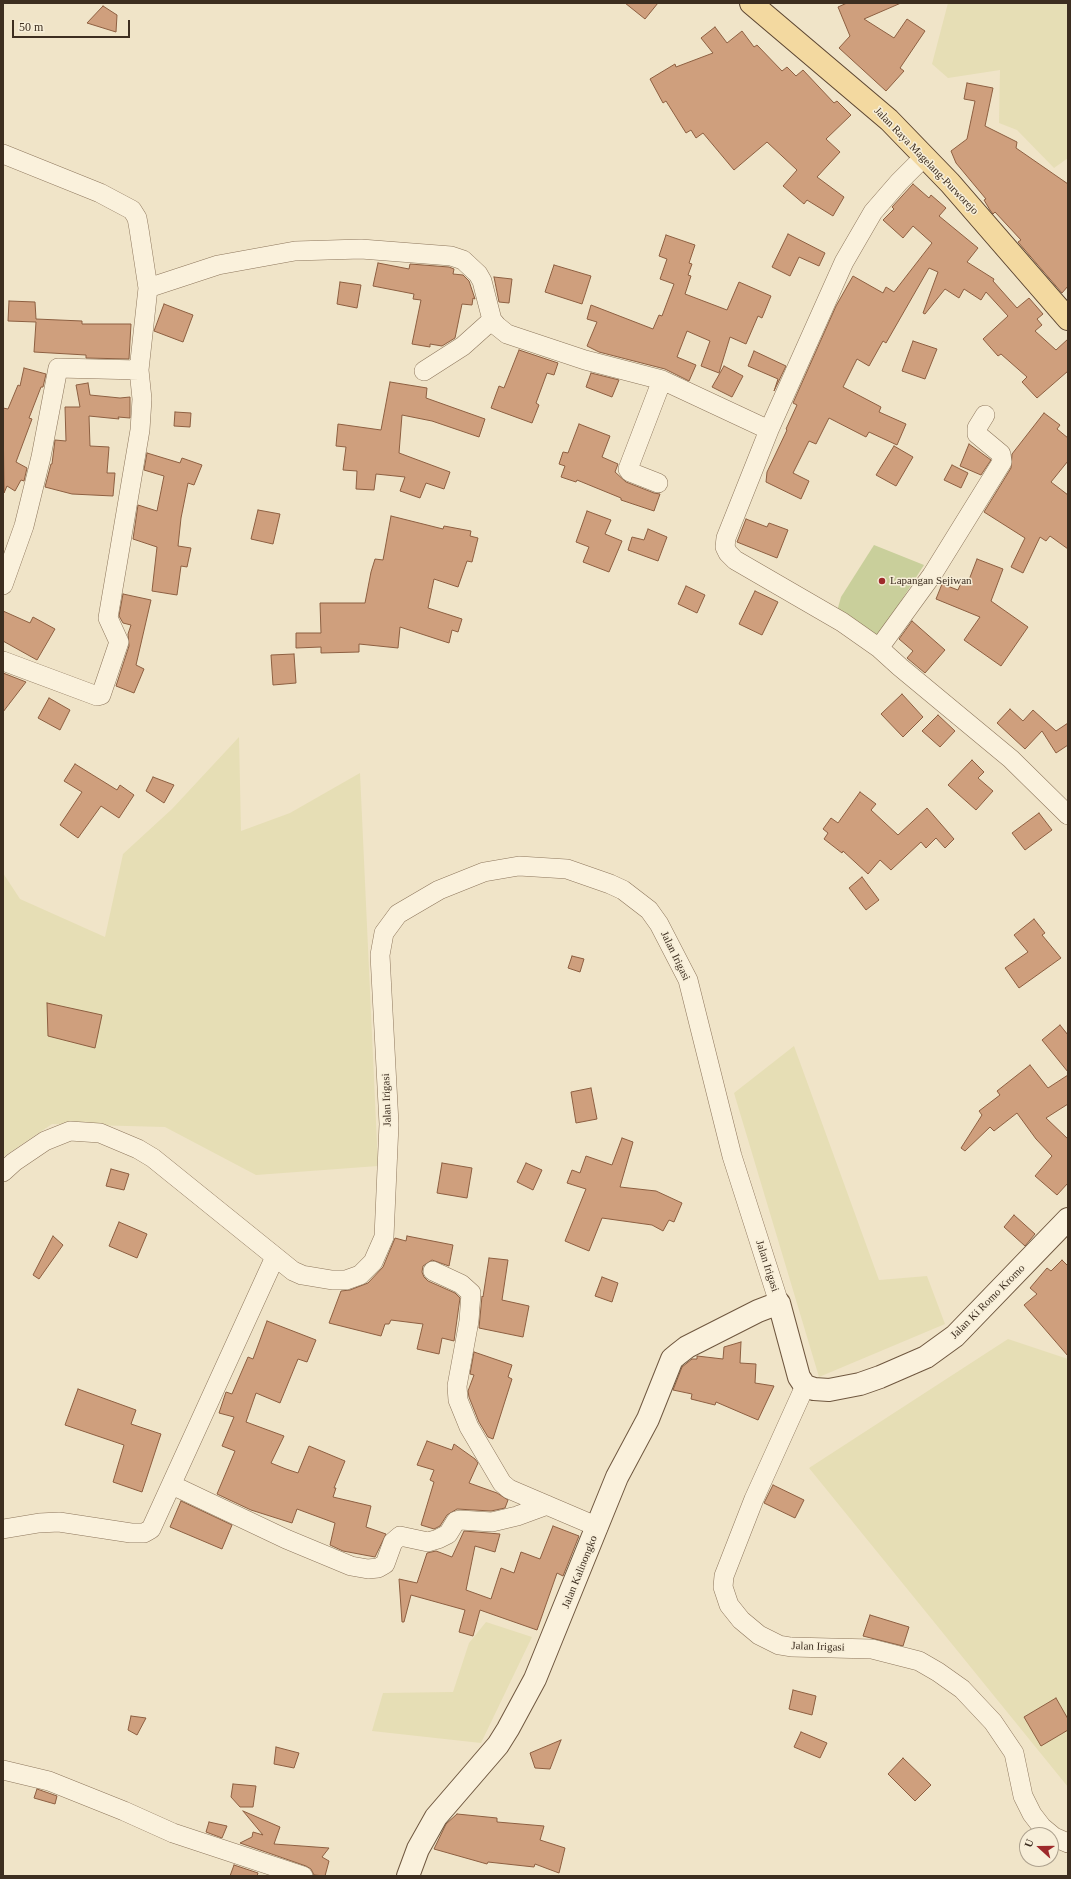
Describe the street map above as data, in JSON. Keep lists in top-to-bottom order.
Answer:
{
  "streets": {
    "main road": ["Jalan Raya Magelang-Purworejo"],
    "street": ["Jalan Irigasi", "Jalan Ki Romo Kromo", "Jalan Kalinongko"]
  },
  "crossings": [
    ["Jalan Irigasi", "Jalan Ki Romo Kromo"],
    ["Jalan Irigasi", "Jalan Kalinongko"]
  ],
  "places": ["Lapangan Sejiwan"],
  "scale_bar": "50 m",
  "north": "left"
}
